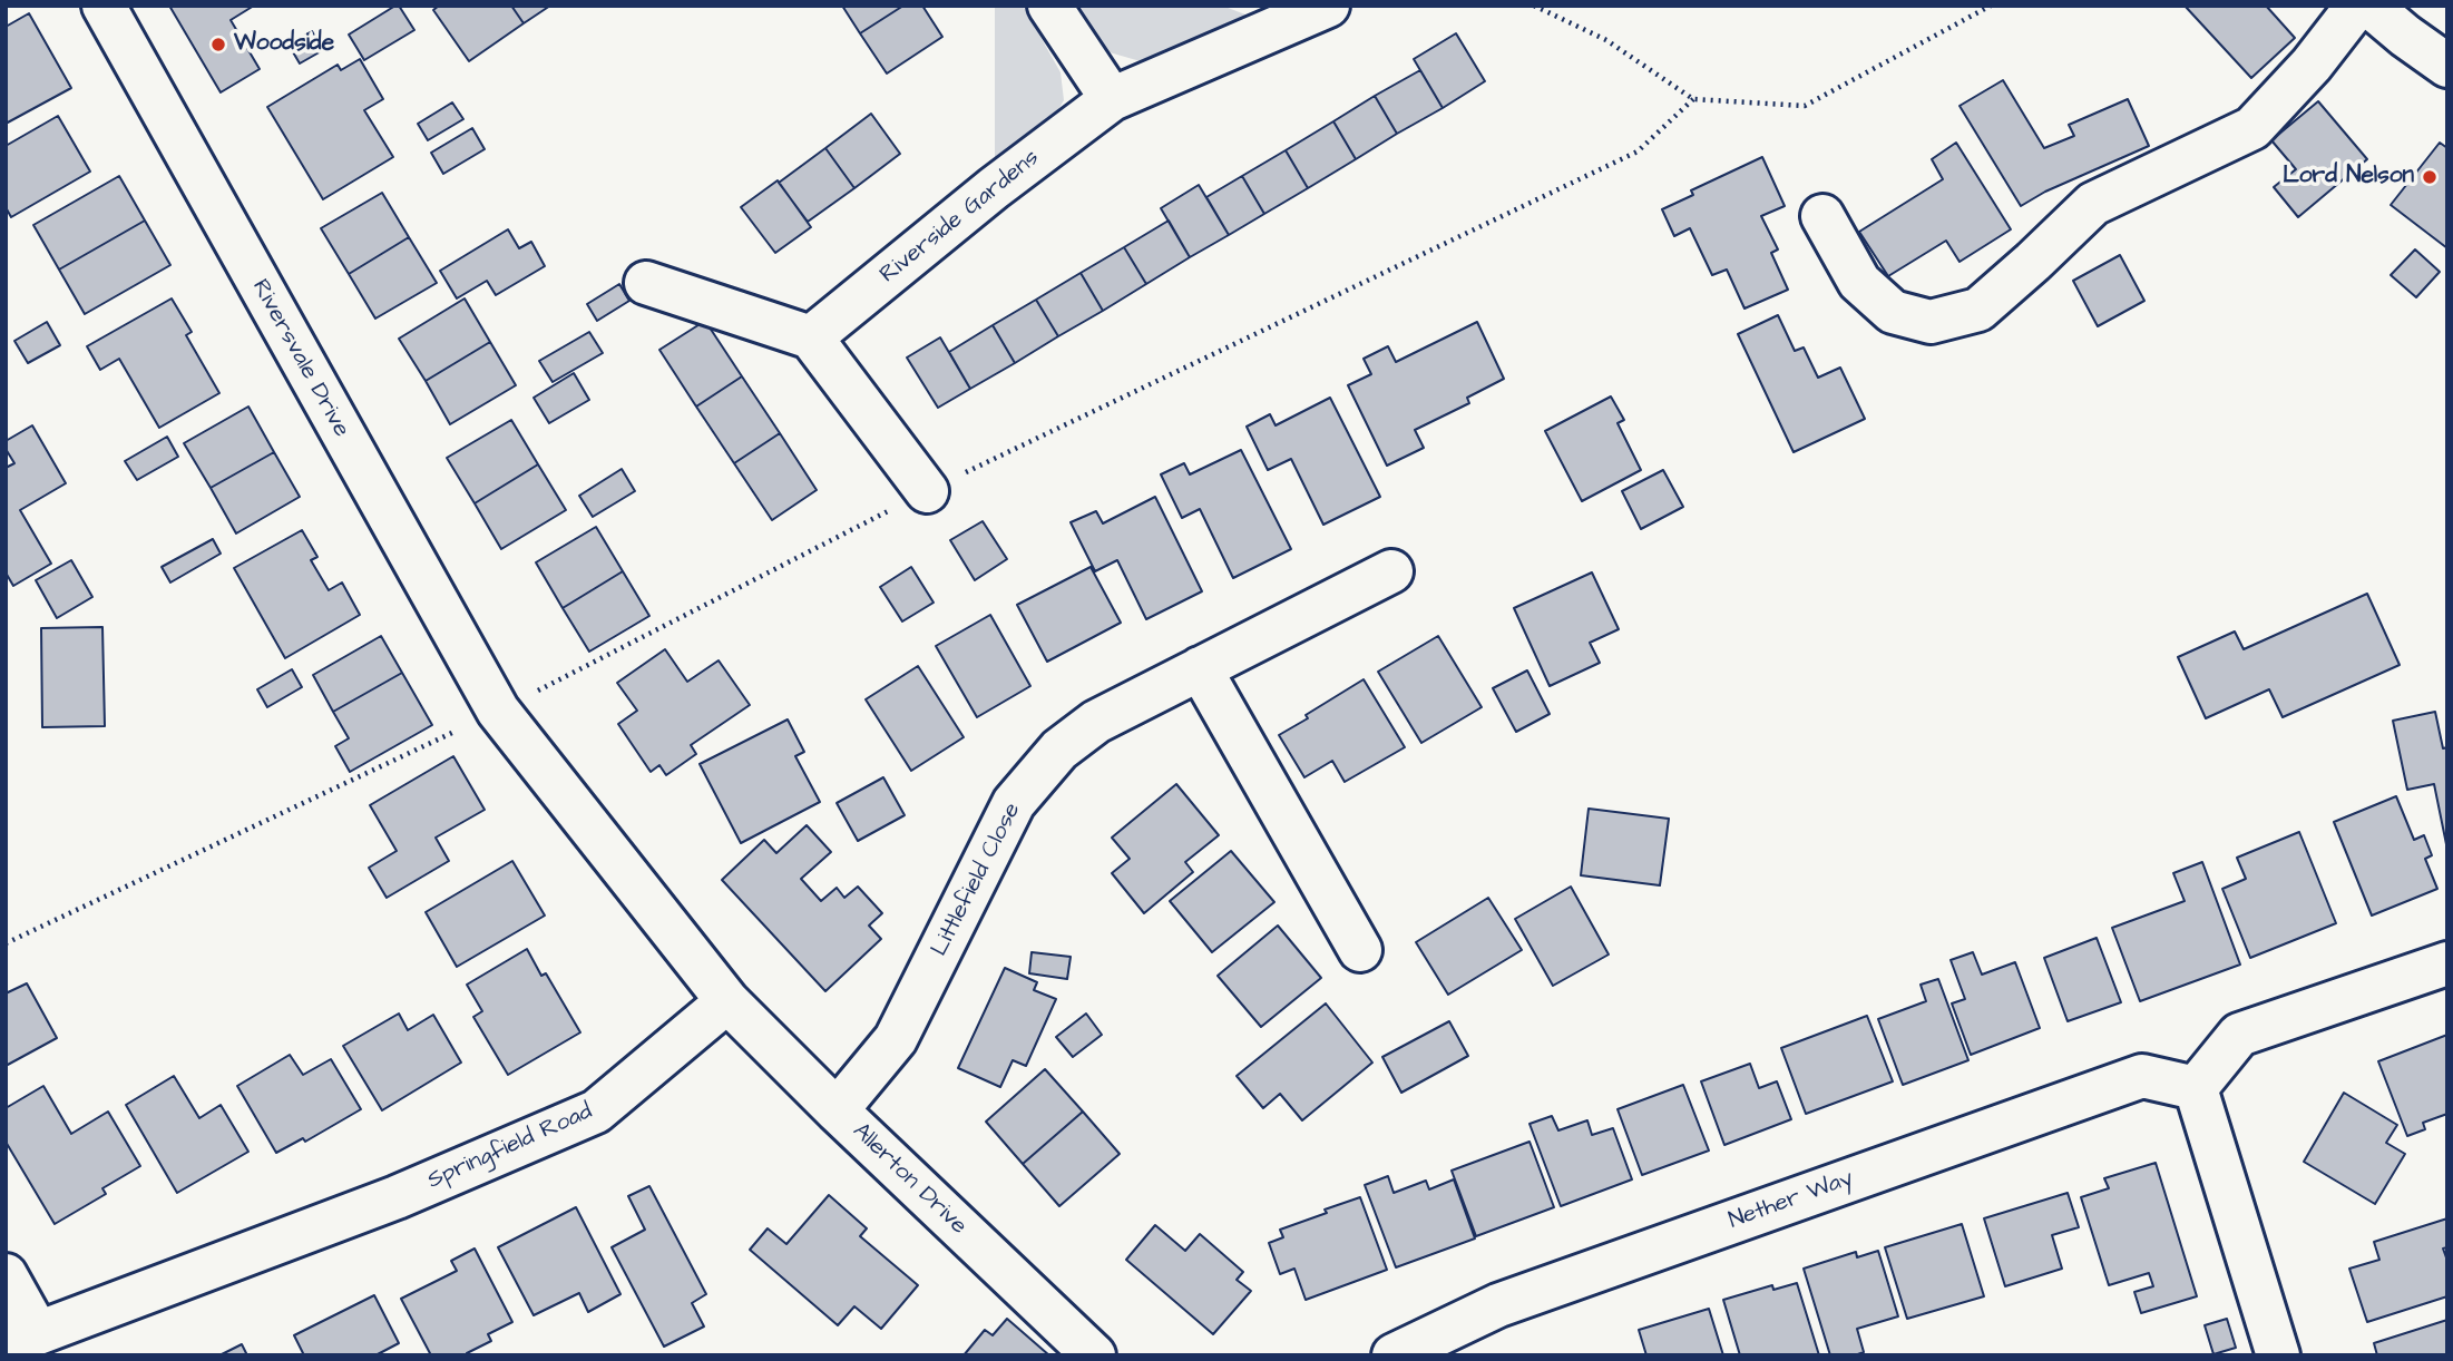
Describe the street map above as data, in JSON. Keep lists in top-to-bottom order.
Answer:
{
  "streets": {
    "street": [
      "Riverside Gardens",
      "Riversvale Drive",
      "Littlefield Close",
      "Springfield Road",
      "Allerton Drive",
      "Nether Way"
    ]
  },
  "crossings": [
    ["Littlefield Close", "Allerton Drive"],
    ["Springfield Road", "Allerton Drive"]
  ],
  "places": ["Woodside", "Lord Nelson"]
}
